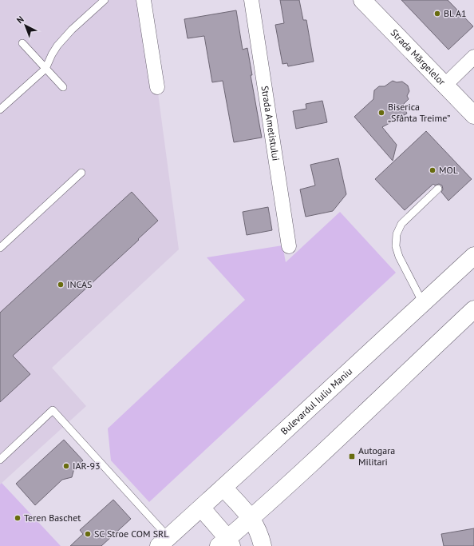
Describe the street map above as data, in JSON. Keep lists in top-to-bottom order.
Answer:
{
  "streets": {
    "main road": ["Strada Mărgelelor", "Bulevardul Iuliu Maniu"],
    "street": ["Strada Ametistului"]
  },
  "places": {
    "other": [
      "Bl. A1",
      "Biserica „Sfânta Treime”",
      "MOL",
      "INCAS",
      "IAR-93",
      "Teren Baschet",
      "SC Stroe COM SRL"
    ],
    "transit": ["Autogara Militari"]
  },
  "north": "top left"
}
